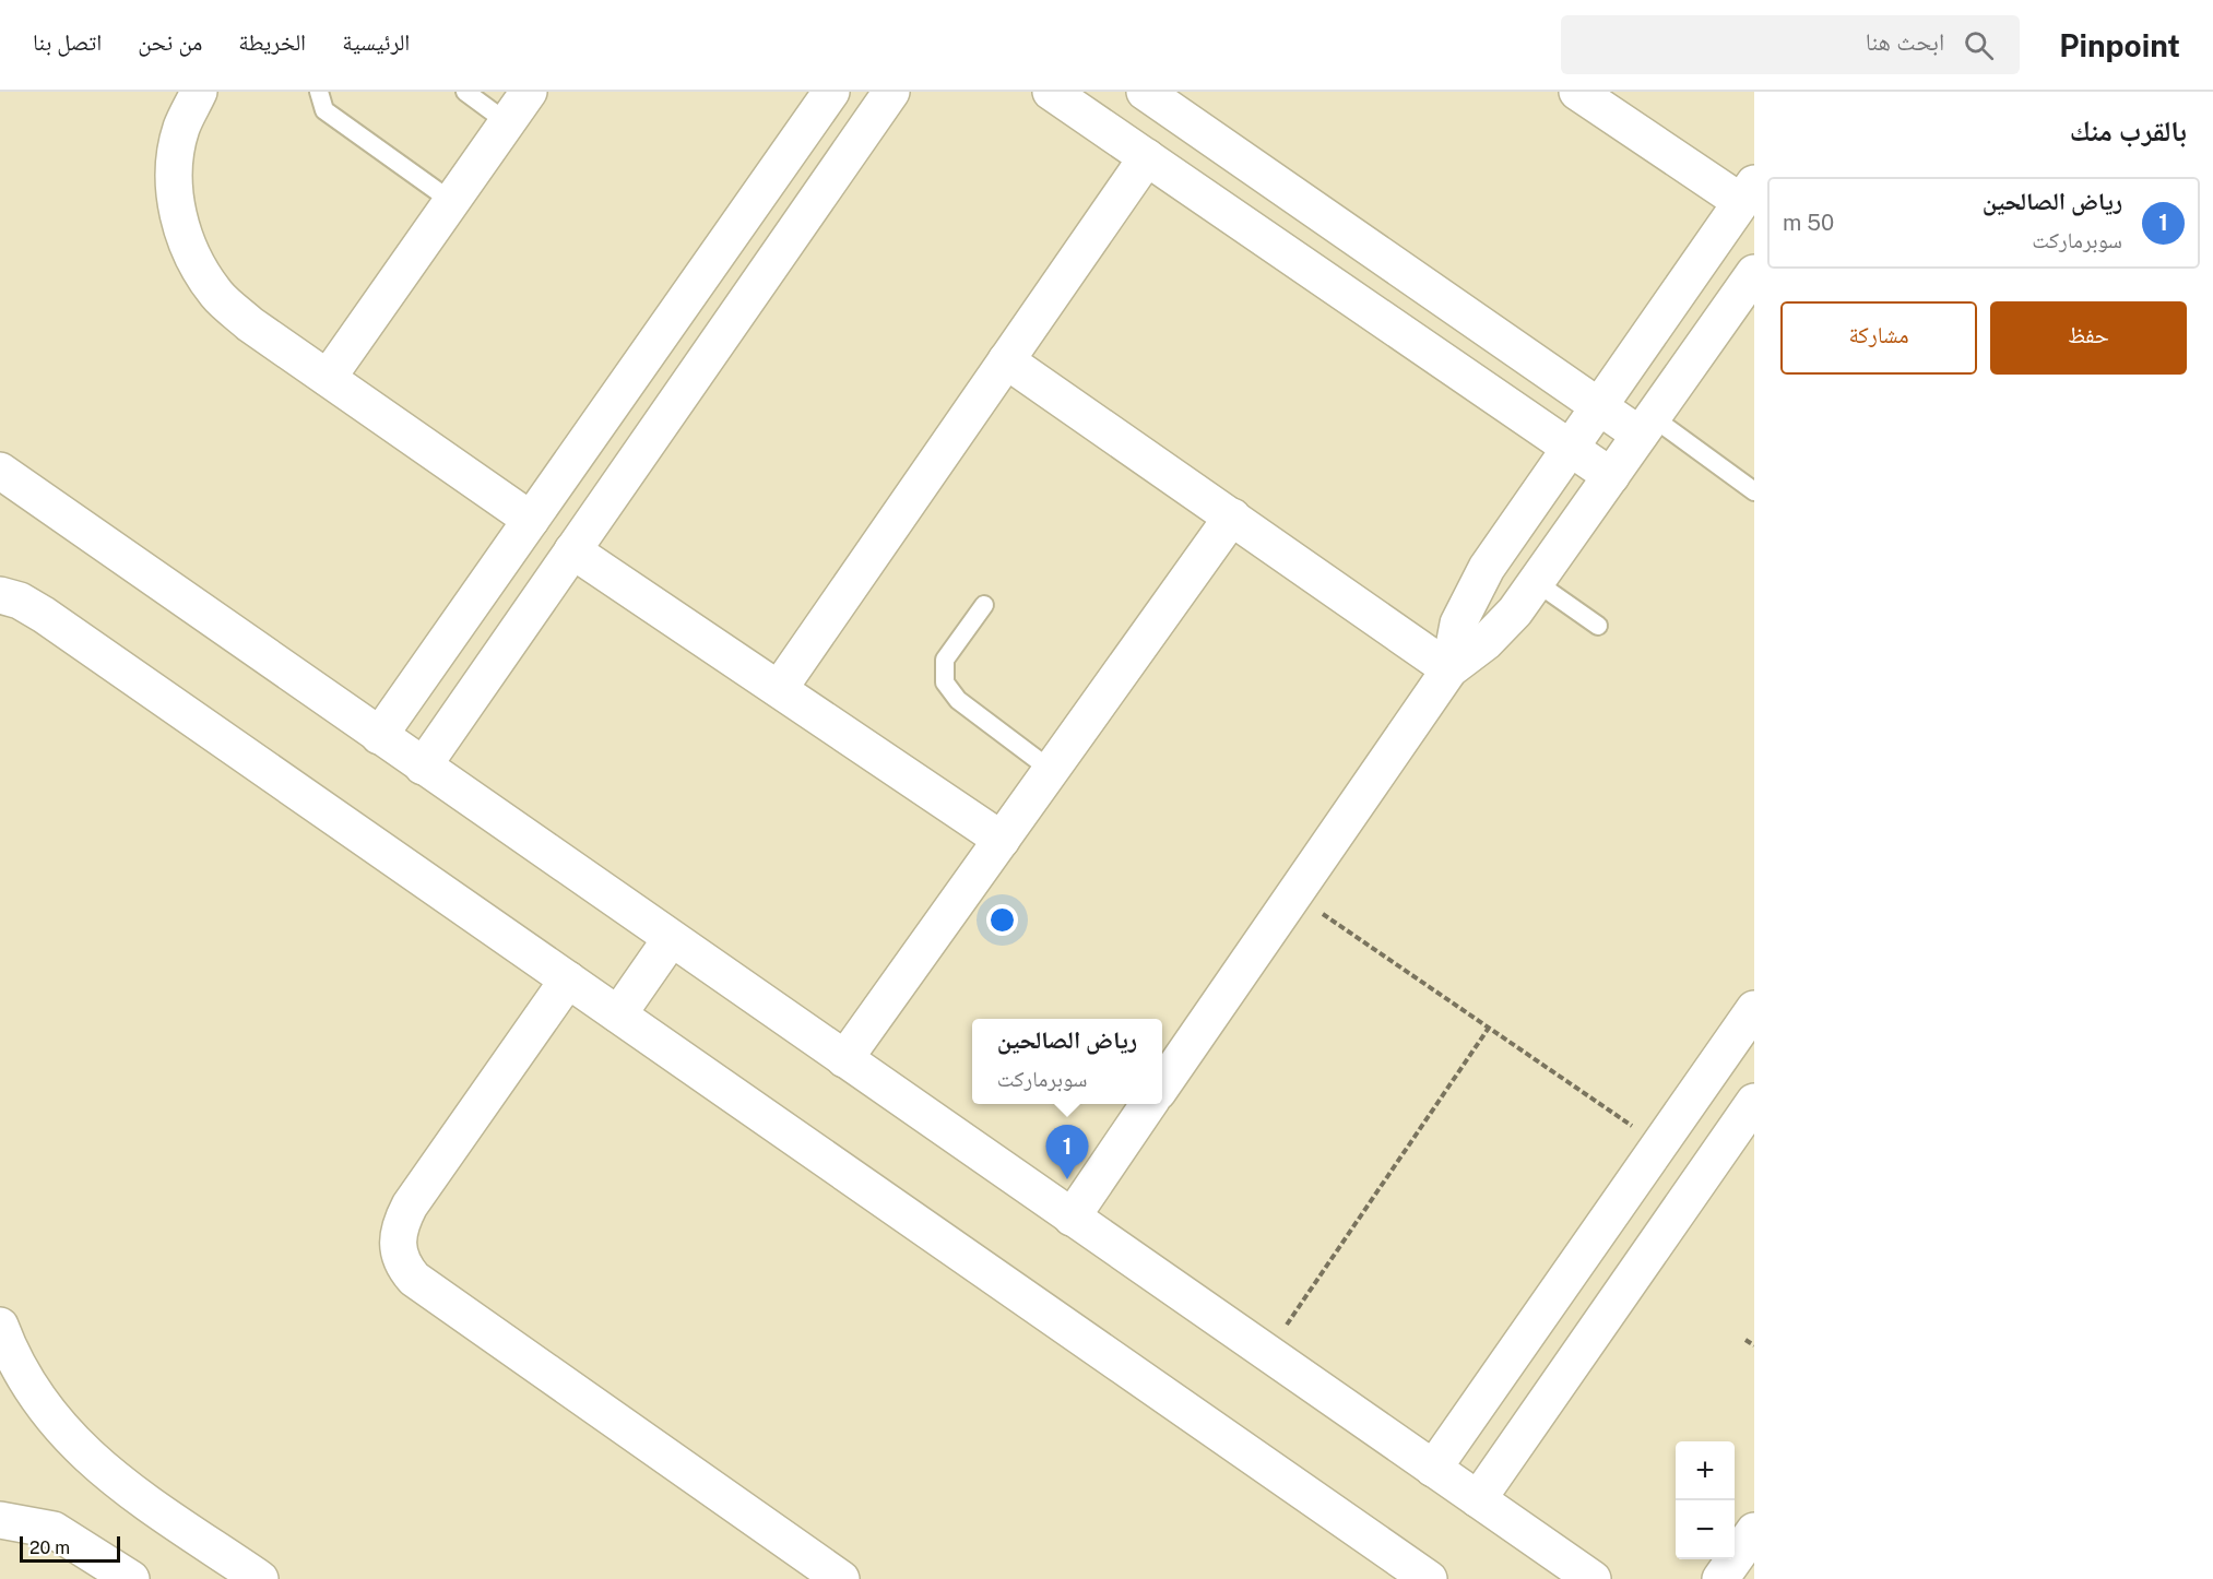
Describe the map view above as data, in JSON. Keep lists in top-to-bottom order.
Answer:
{
  "scale_bar": "20 m",
  "page": {
    "header": "Pinpoint",
    "search": "ابحث هنا",
    "nav": [
      "الرئيسية",
      "الخريطة",
      "من نحن",
      "اتصل بنا"
    ],
    "heading": "بالقرب منك",
    "list": [
      {
        "mark": "1",
        "name": "رياض الصالحين",
        "note": "سوبرماركت",
        "value": "50 m"
      }
    ],
    "buttons": ["حفظ", "مشاركة"],
    "popup": ["رياض الصالحين", "سوبرماركت"],
    "pins": "1",
    "map_buttons": ["+", "−"],
    "scale": "20 m"
  }
}
